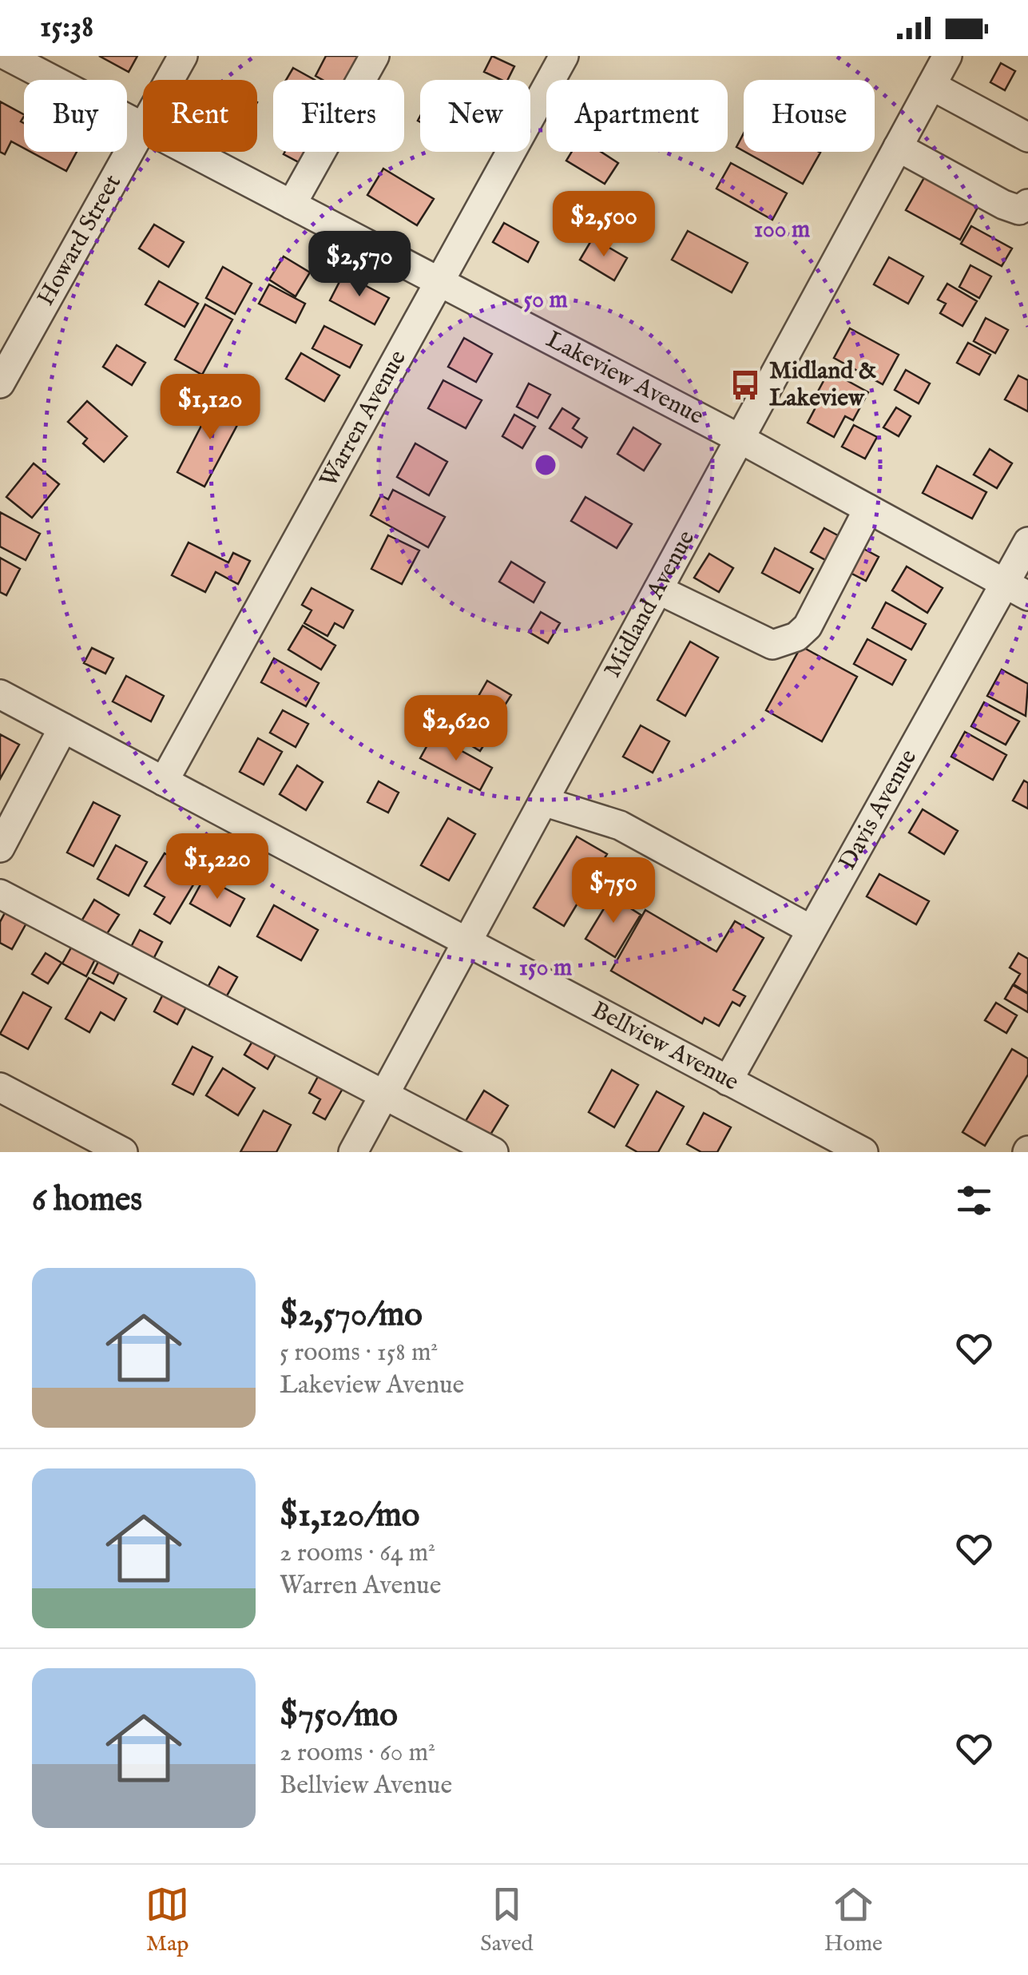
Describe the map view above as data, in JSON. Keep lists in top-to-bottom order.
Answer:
{
  "streets": {
    "street": [
      "Howard Street",
      "Lakeview Avenue",
      "Warren Avenue",
      "Midland Avenue",
      "Davis Avenue",
      "Bellview Avenue"
    ]
  },
  "crossings": [
    ["Lakeview Avenue", "Warren Avenue"],
    ["Lakeview Avenue", "Midland Avenue"],
    ["Lakeview Avenue", "Davis Avenue"],
    ["Warren Avenue", "Bellview Avenue"],
    ["Midland Avenue", "Bellview Avenue"],
    ["Davis Avenue", "Bellview Avenue"]
  ],
  "places": {
    "bus stop": ["Midland & Lakeview"]
  },
  "page": {
    "status": "15:38",
    "chip": [
      "Buy",
      "Rent",
      "Filters",
      "New",
      "Apartment",
      "House"
    ],
    "price": [
      "$2,500",
      "$2,570",
      "$1,120",
      "$2,620",
      "$1,220",
      "$750"
    ],
    "heading": "6 homes",
    "list": [
      {
        "name": "$2,570/mo",
        "note": "5 rooms · 158 m² · Lakeview Avenue"
      },
      {
        "name": "$1,120/mo",
        "note": "2 rooms · 64 m² · Warren Avenue"
      },
      {
        "name": "$750/mo",
        "note": "2 rooms · 60 m² · Bellview Avenue"
      }
    ],
    "tabs": ["Map", "Saved", "Home"]
  },
  "rings": ["100 m", "50 m", "150 m"]
}
